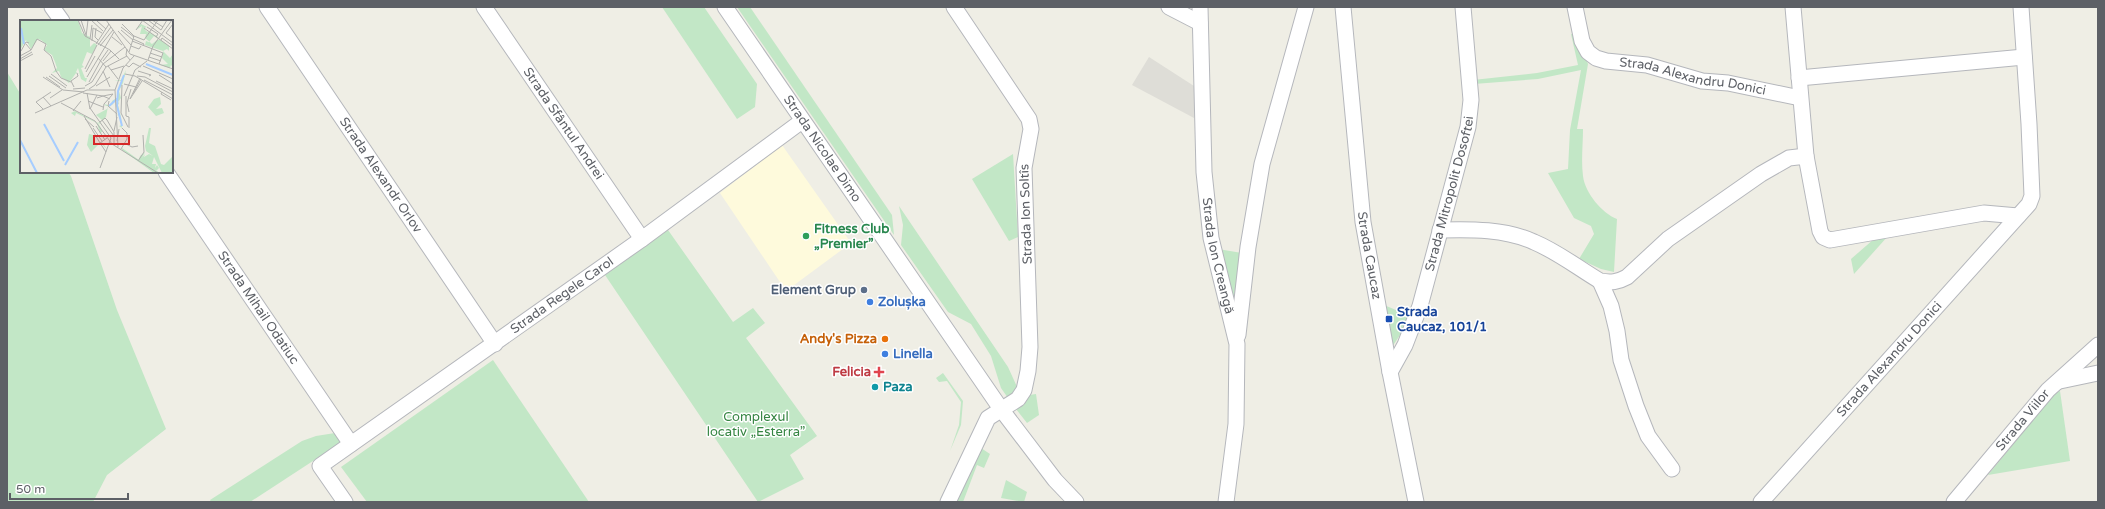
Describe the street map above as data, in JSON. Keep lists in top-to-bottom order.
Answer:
{
  "streets": {
    "street": [
      "Strada Alexandru Donici",
      "Strada Sfântul Andrei",
      "Strada Nicolae Dimo",
      "Strada Alexandr Orlov",
      "Strada Mitropolit Dosoftei",
      "Strada Ion Soltîs",
      "Strada Ion Creangă",
      "Strada Caucaz",
      "Strada Regele Carol",
      "Strada Mihail Odatiuc",
      "Strada Viilor"
    ]
  },
  "crossings": [
    ["Strada Sfântul Andrei", "Strada Regele Carol"],
    ["Strada Nicolae Dimo", "Strada Ion Soltîs"],
    ["Strada Nicolae Dimo", "Strada Regele Carol"],
    ["Strada Alexandr Orlov", "Strada Regele Carol"],
    ["Strada Mitropolit Dosoftei", "Strada Caucaz"],
    ["Strada Regele Carol", "Strada Mihail Odatiuc"]
  ],
  "parks": ["Complexul locativ „Esterra”"],
  "places": {
    "other": [
      "Fitness Club „Premier”",
      "Element Grup",
      "Zolușka",
      "Andy's Pizza",
      "Linella",
      "Paza"
    ],
    "transit": ["Strada Caucaz, 101/1"],
    "health": ["Felicia"]
  },
  "scale_bar": "50 m"
}
